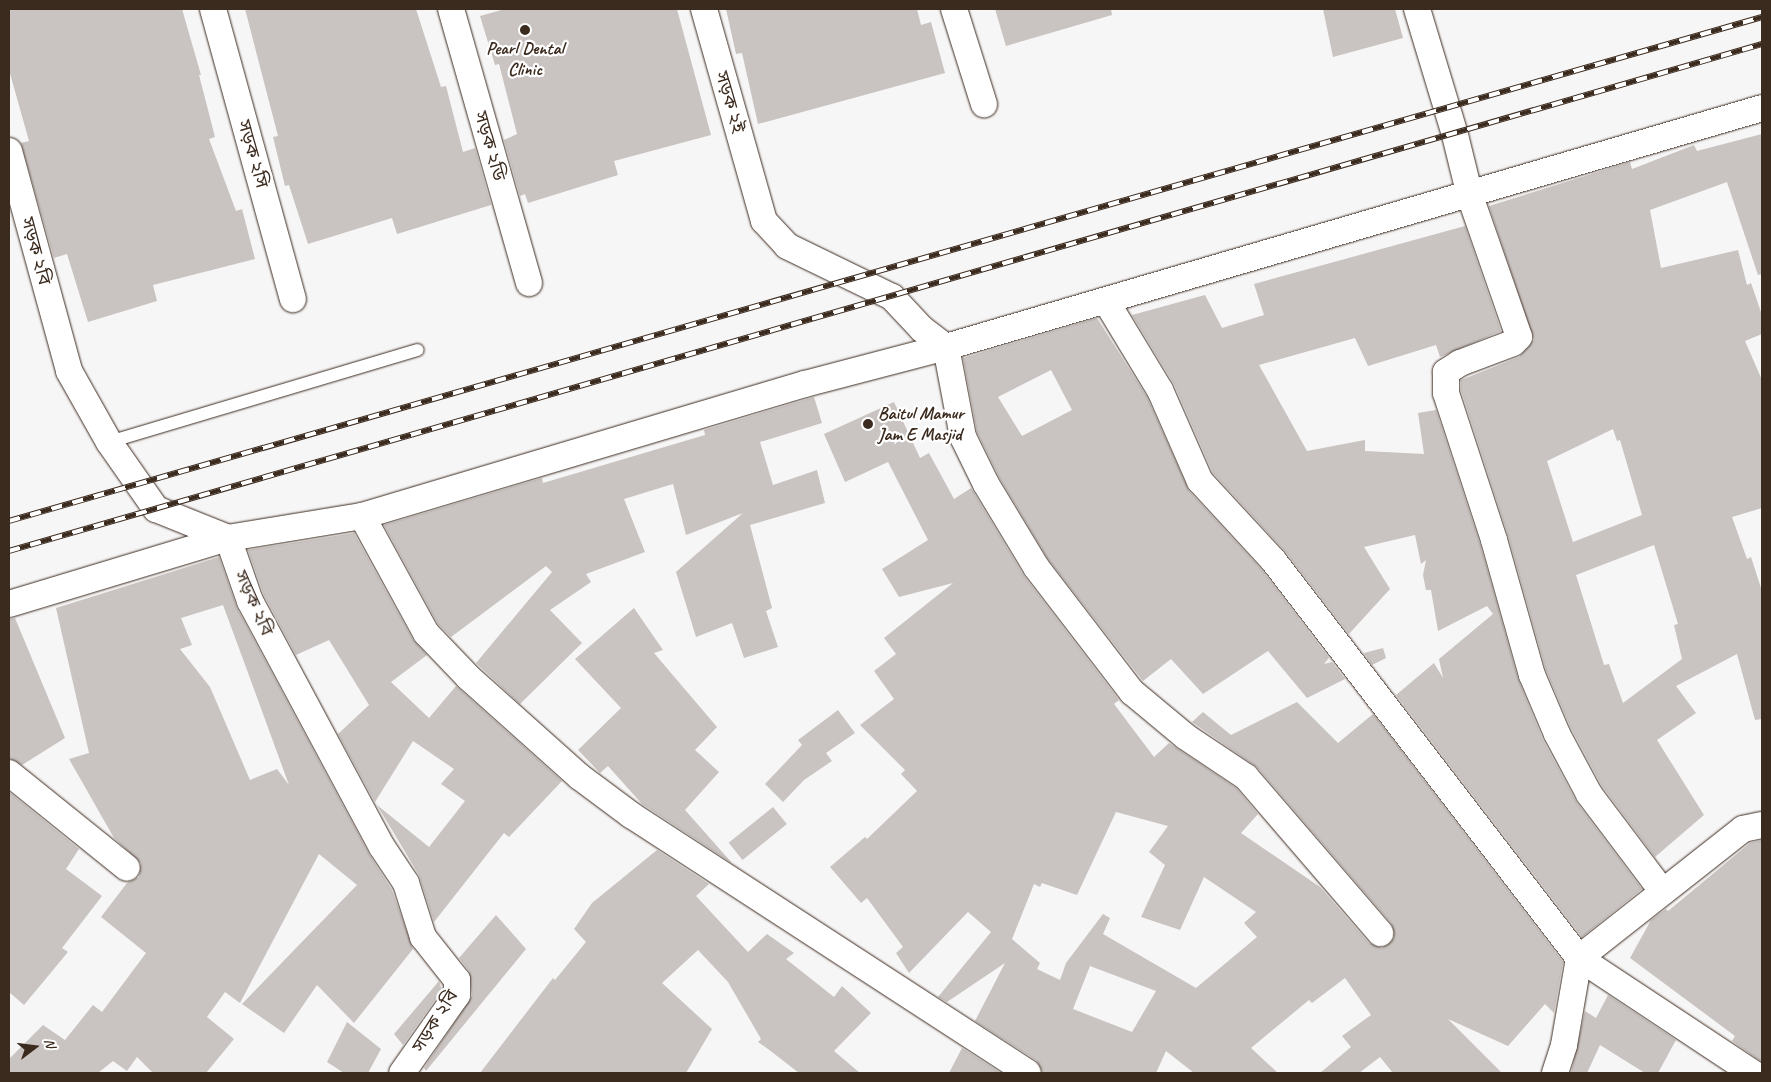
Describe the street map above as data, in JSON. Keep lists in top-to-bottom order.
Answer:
{
  "streets": {
    "street": [
      "সড়ক ২ই",
      "সড়ক ২ডি",
      "সড়ক ২সি",
      "সড়ক ২বি"
    ]
  },
  "places": ["Pearl Dental Clinic", "Baitul Mamur Jam E Masjid"],
  "north": "right"
}
